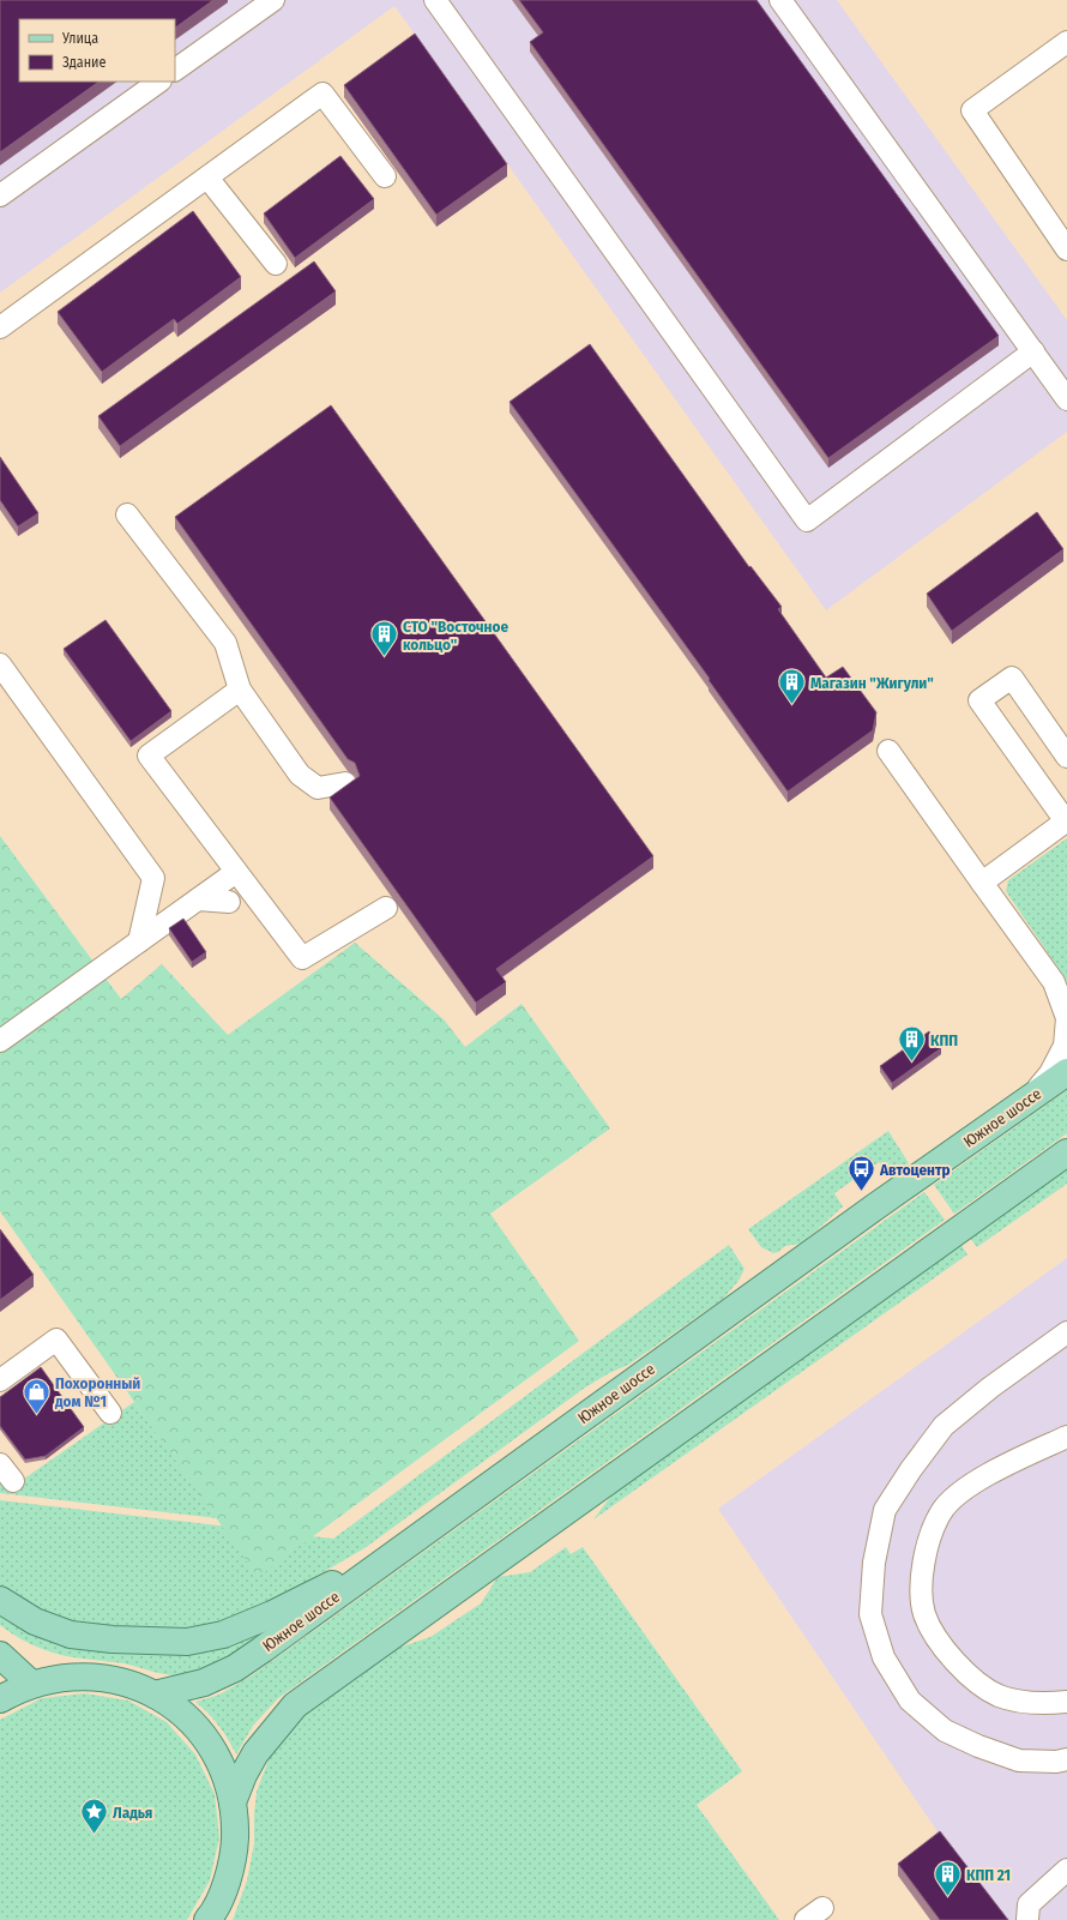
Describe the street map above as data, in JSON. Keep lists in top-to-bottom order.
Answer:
{
  "streets": {
    "main road": ["Южное шоссе"]
  },
  "places": {
    "building": [
      "СТО \"Восточное кольцо\"",
      "Магазин \"Жигули\"",
      "КПП",
      "КПП 21"
    ],
    "bus stop": ["Автоцентр"],
    "shop": ["Похоронный дом №1"],
    "place": ["Ладья"]
  },
  "legend": ["Улица", "Здание"]
}
